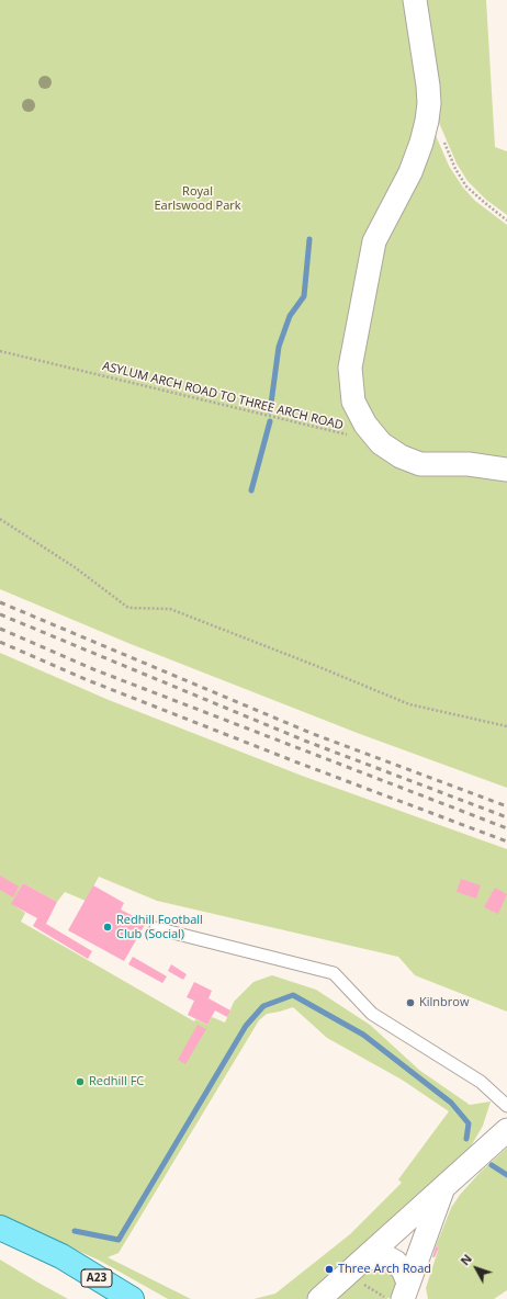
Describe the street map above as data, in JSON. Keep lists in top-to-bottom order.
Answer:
{
  "streets": {
    "main road": ["A23"],
    "path": ["ASYLUM ARCH ROAD TO THREE ARCH ROAD"]
  },
  "parks": ["Royal Earlswood Park"],
  "places": [
    "Redhill Football Club (Social)",
    "Kilnbrow",
    "Redhill FC",
    "Three Arch Road"
  ],
  "north": "top left"
}
